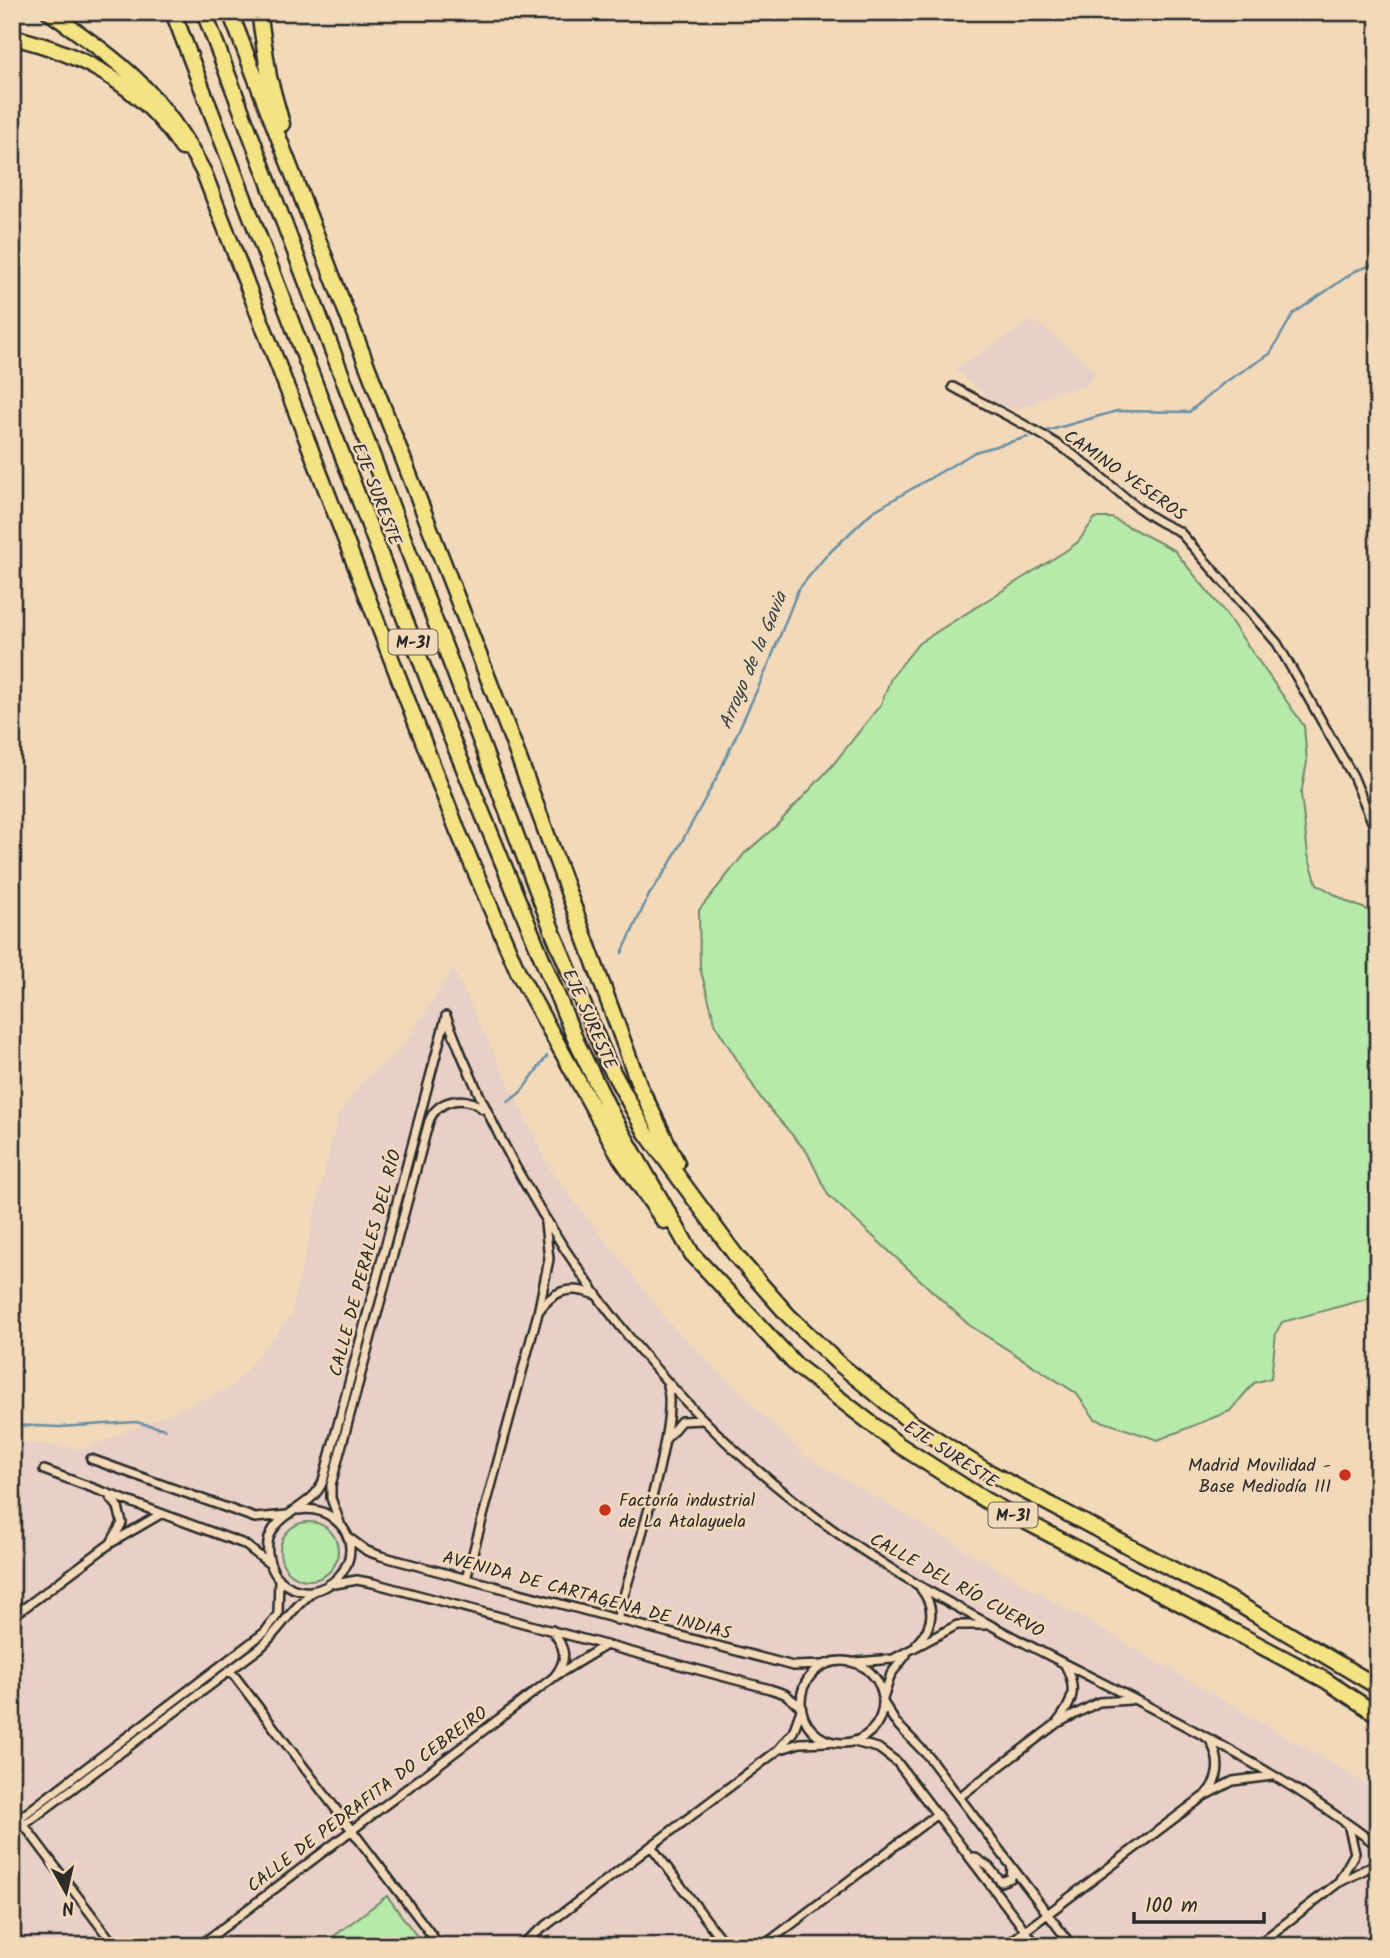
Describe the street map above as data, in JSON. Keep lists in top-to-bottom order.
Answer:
{
  "streets": {
    "highway": ["EJE SURESTE", "M-31"],
    "street": [
      "CAMINO YESEROS",
      "CALLE DE PERALES DEL RÍO",
      "CALLE DEL RÍO CUERVO",
      "AVENIDA DE CARTAGENA DE INDIAS",
      "CALLE DE PEDRAFITA DO CEBREIRO"
    ]
  },
  "crossings": [
    ["CALLE DE PERALES DEL RÍO", "CALLE DEL RÍO CUERVO"],
    ["CALLE DE PERALES DEL RÍO", "AVENIDA DE CARTAGENA DE INDIAS"]
  ],
  "water": ["Arroyo de la Gavia"],
  "places": ["Madrid Movilidad - Base Mediodía III", "Factoría industrial de La Atalayuela"],
  "scale_bar": "100 m",
  "north": "bottom"
}
